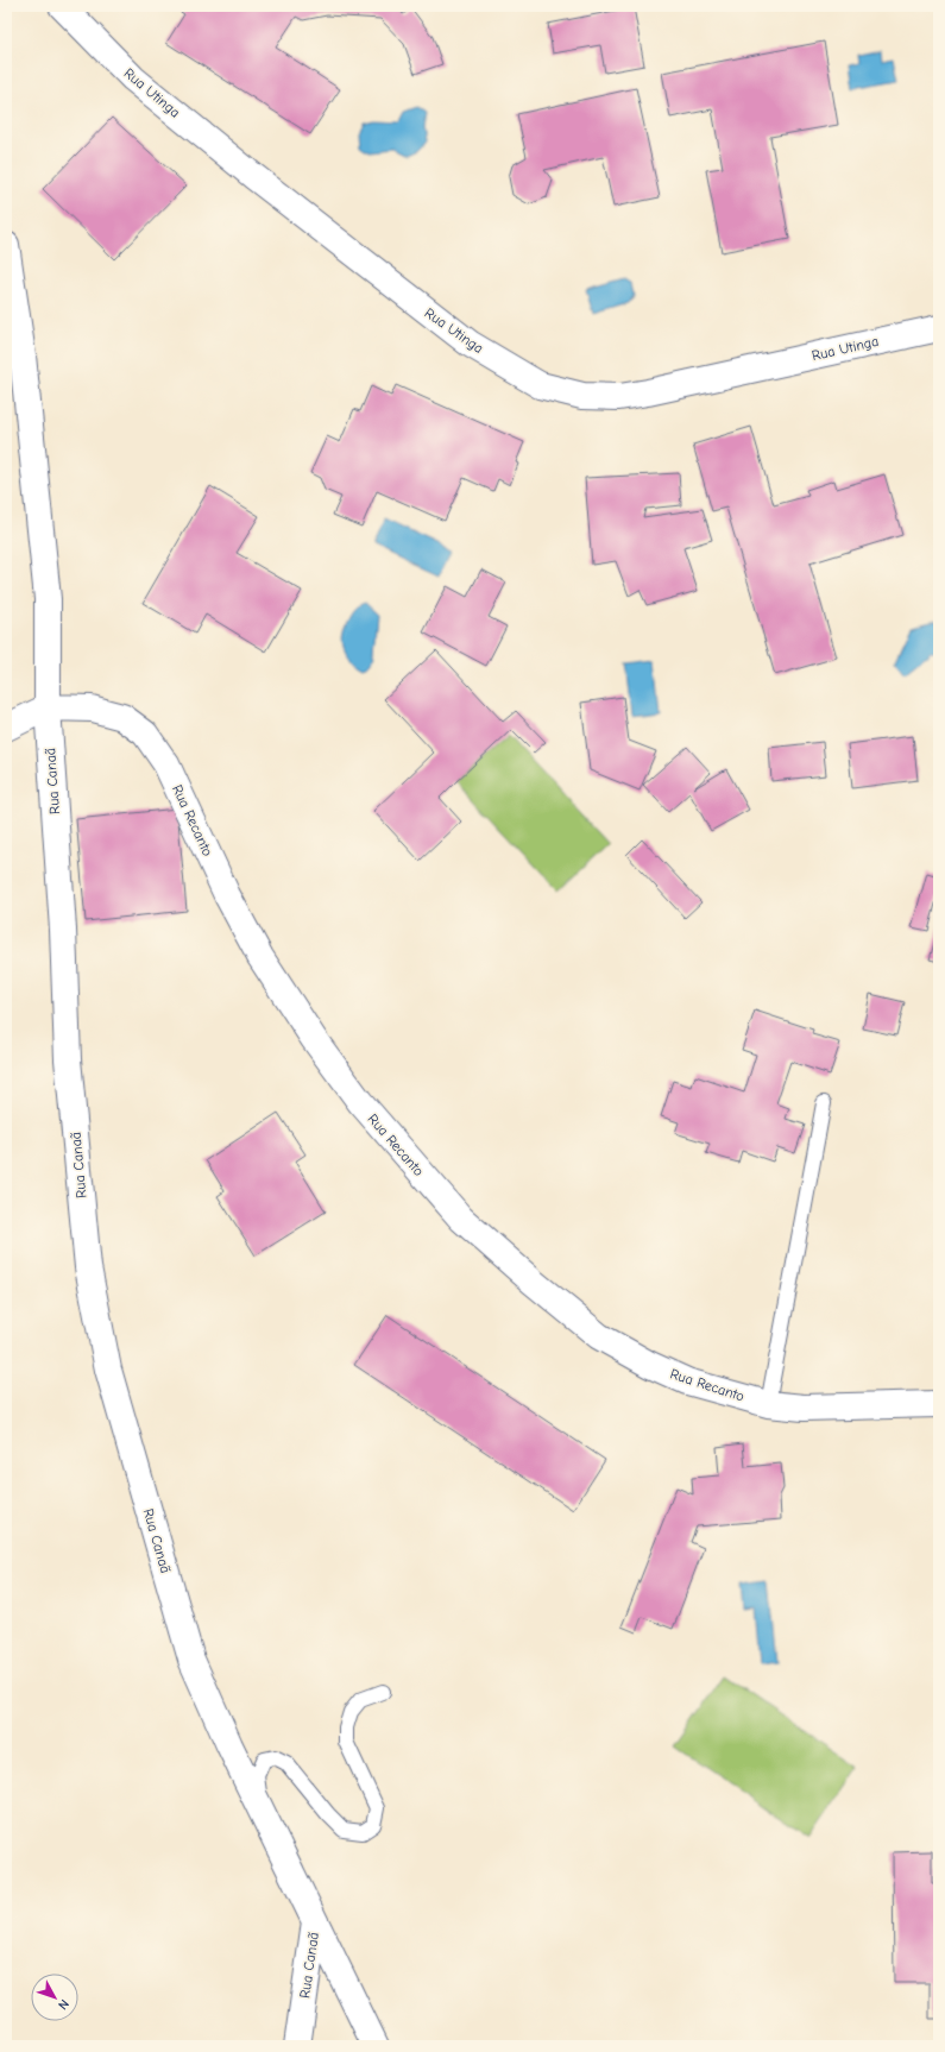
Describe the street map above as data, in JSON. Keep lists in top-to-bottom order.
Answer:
{
  "streets": {
    "street": ["Rua Utinga", "Rua Canaã", "Rua Recanto"]
  },
  "crossings": [
    ["Rua Canaã", "Rua Recanto"]
  ],
  "north": "bottom right"
}
